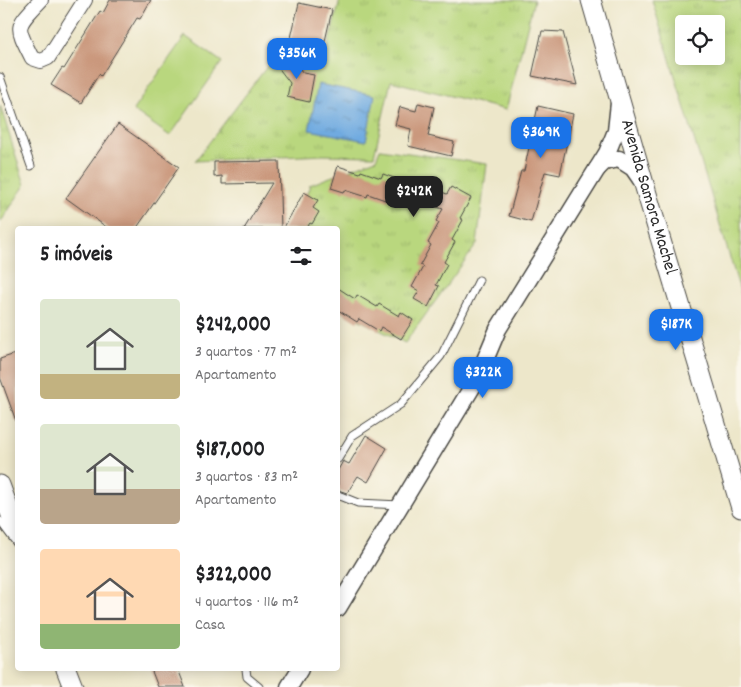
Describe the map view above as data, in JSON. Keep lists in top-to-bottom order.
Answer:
{
  "streets": {
    "main road": ["Avenida Samora Machel"]
  },
  "page": {
    "price": [
      "$356K",
      "$369K",
      "$242K",
      "$187K",
      "$322K"
    ],
    "heading": "5 imóveis",
    "list": [
      {
        "name": "$242,000",
        "note": "3 quartos · 77 m² · Apartamento"
      },
      {
        "name": "$187,000",
        "note": "3 quartos · 83 m² · Apartamento"
      },
      {
        "name": "$322,000",
        "note": "4 quartos · 116 m² · Casa"
      }
    ]
  }
}
